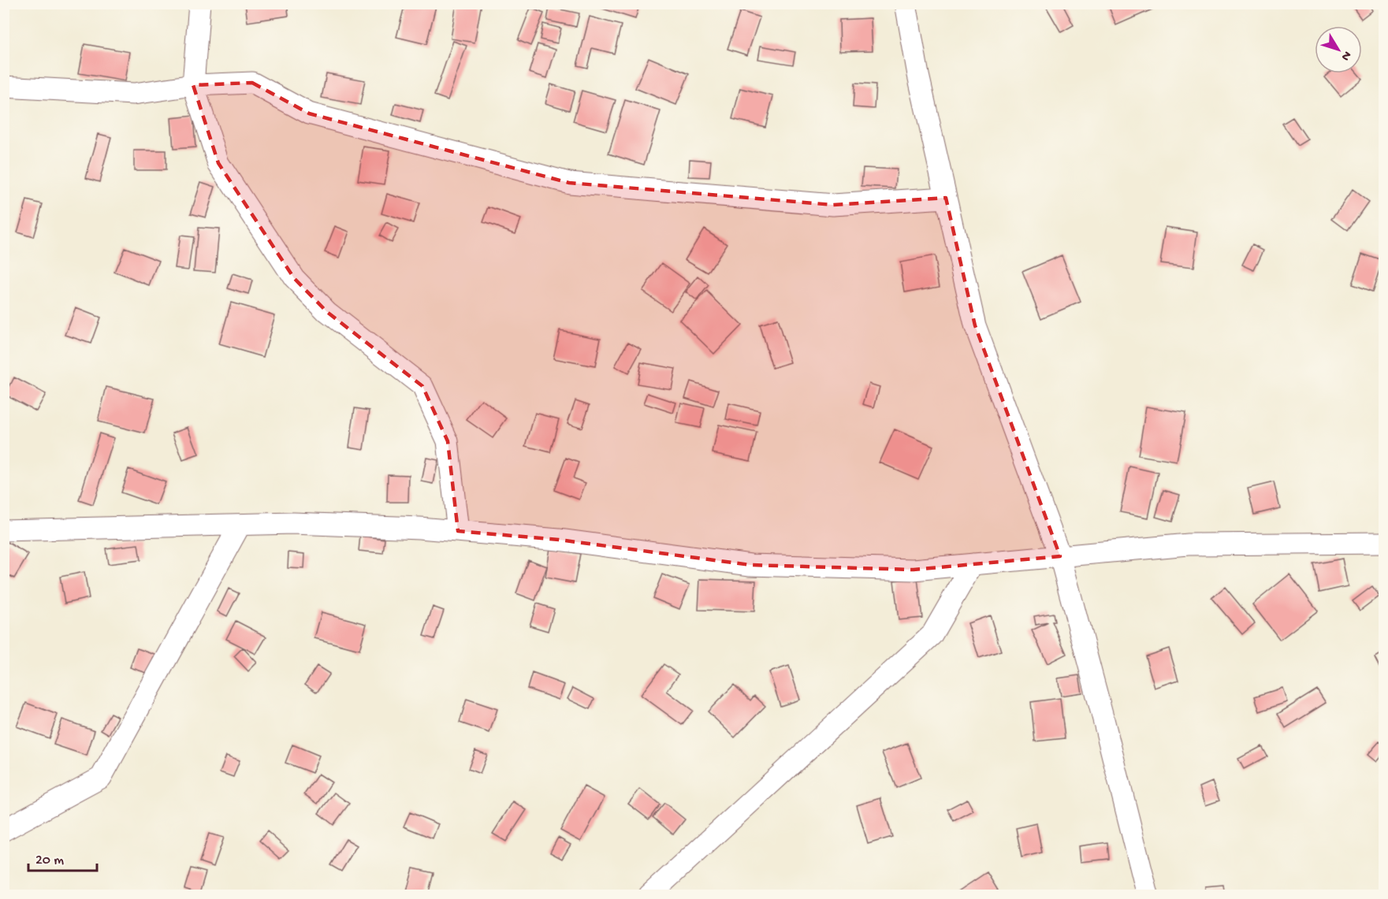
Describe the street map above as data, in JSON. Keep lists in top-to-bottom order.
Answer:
{
  "scale_bar": "20 m",
  "north": "bottom right"
}
